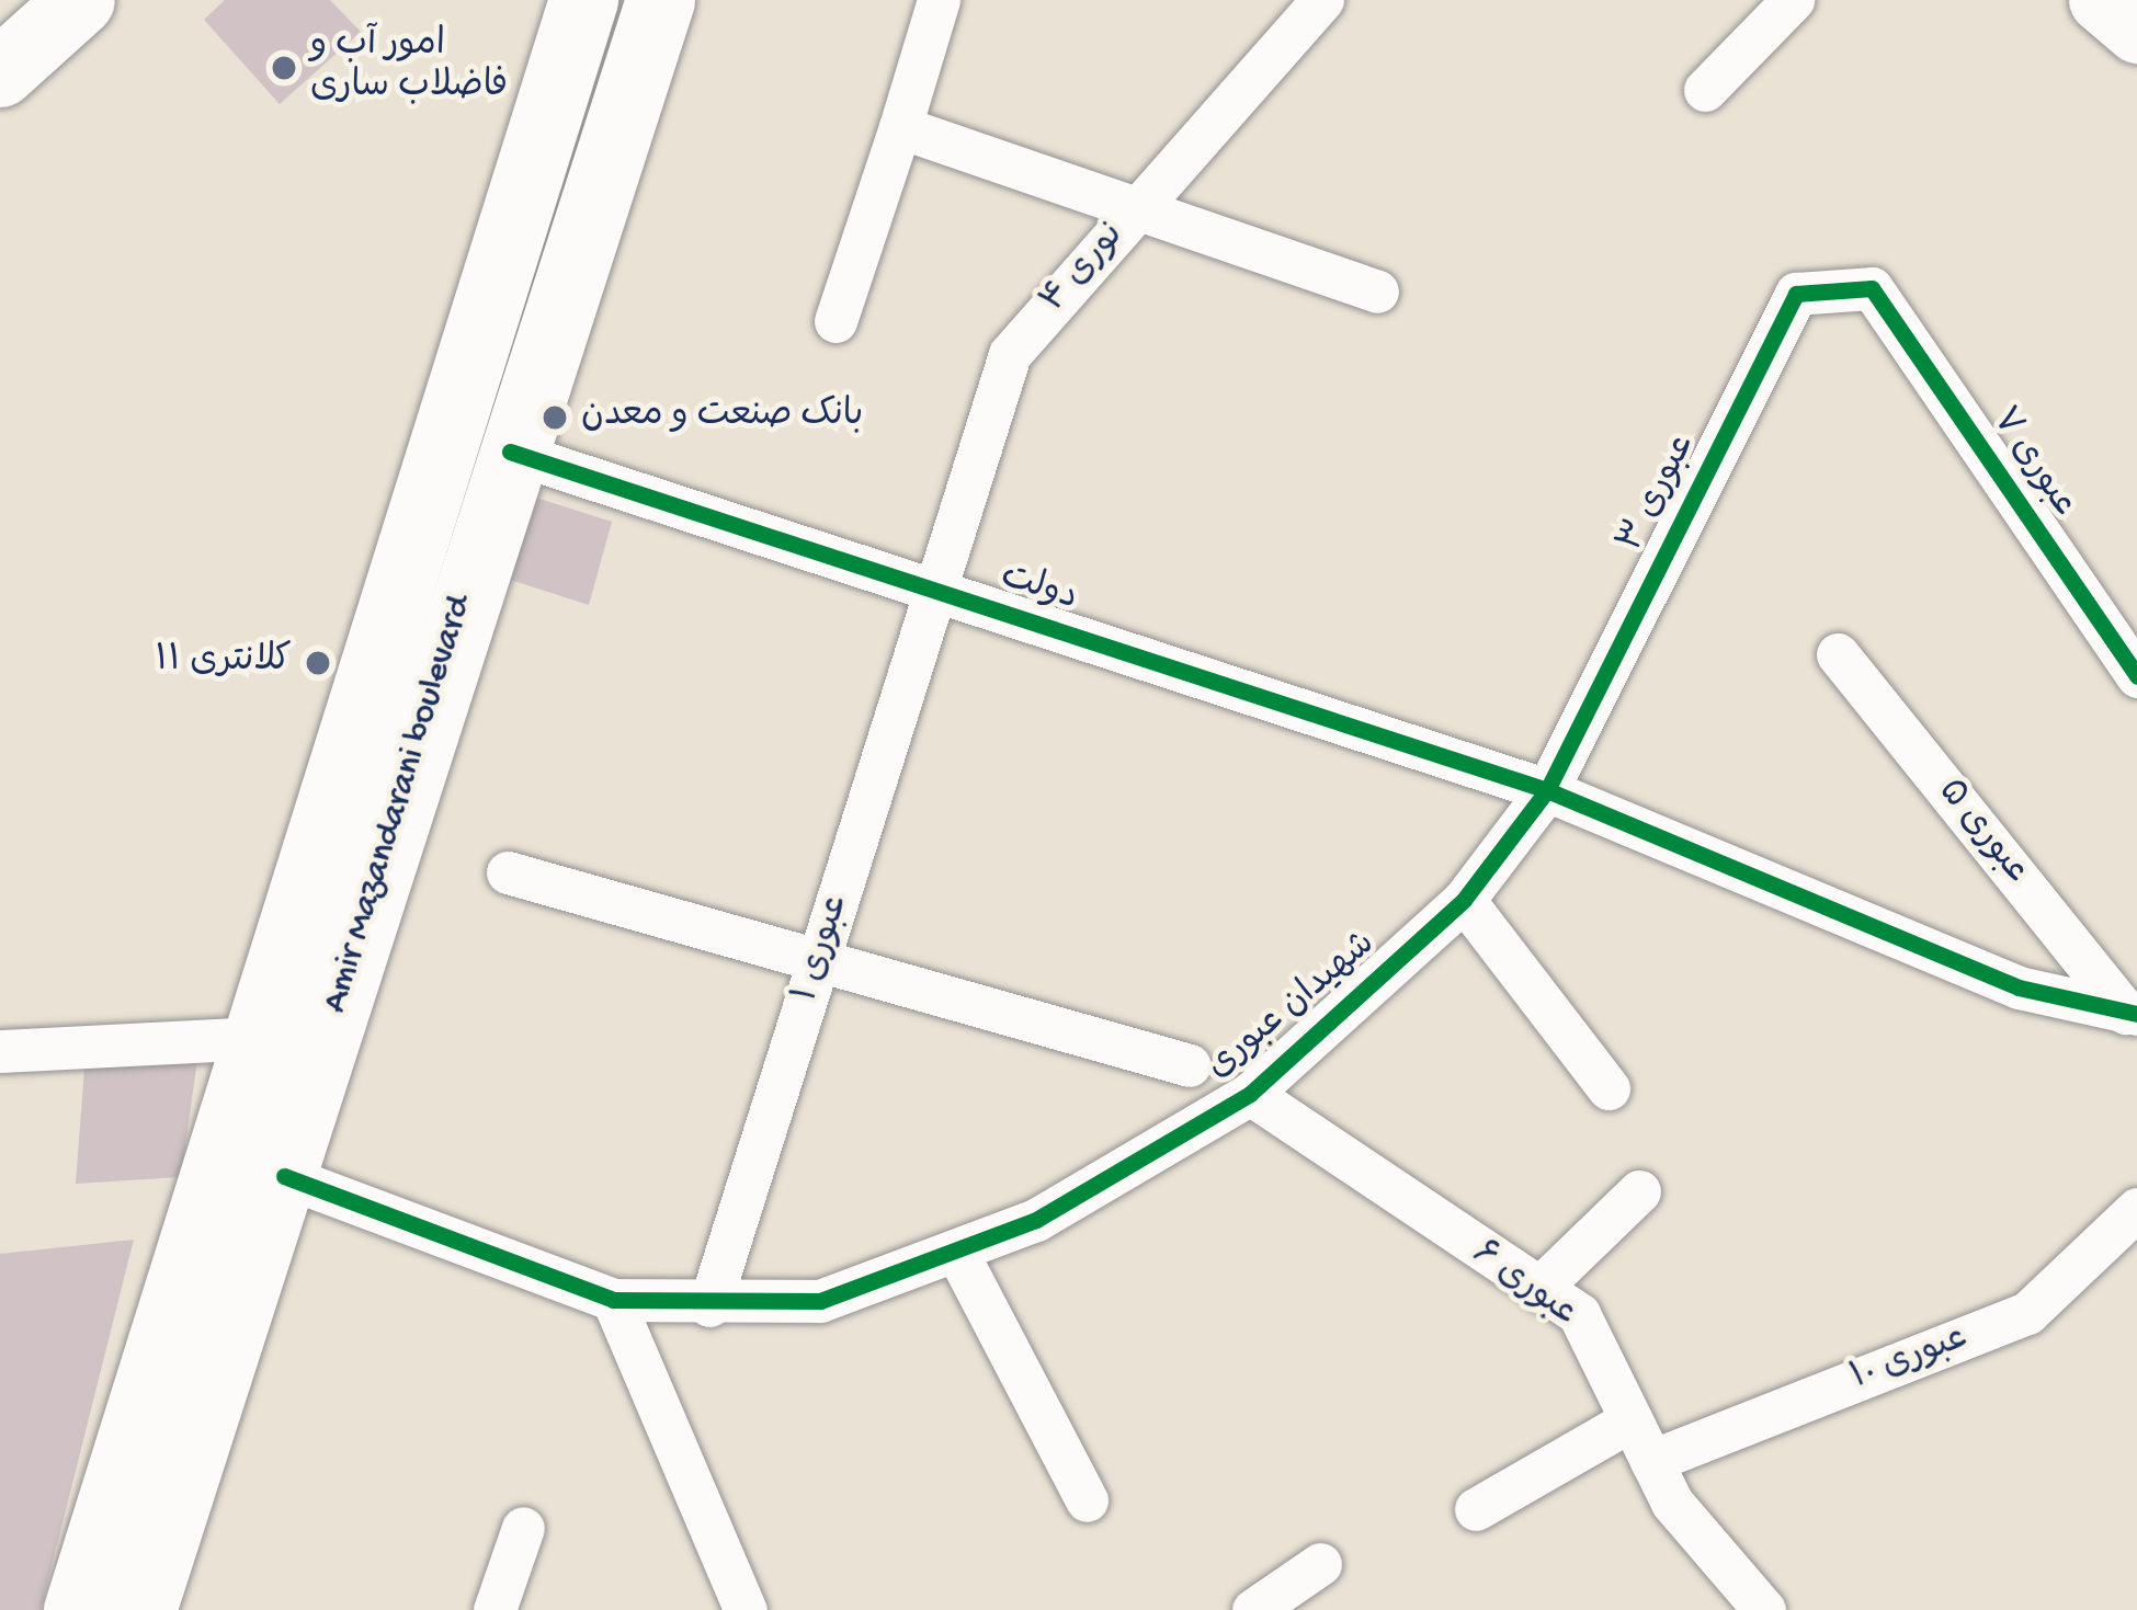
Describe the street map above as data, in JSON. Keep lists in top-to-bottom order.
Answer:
{
  "streets": {
    "main road": ["Amir Mazandarani boulevard"],
    "street": [
      "نوری ۴",
      "عبوری ۷",
      "عبوری ۳",
      "دولت",
      "عبوری ۵",
      "عبوری ۱",
      "شهیدان عبوری",
      "عبوری ۶",
      "عبوری ۱۰"
    ]
  },
  "crossings": [
    ["نوری ۴", "دولت"],
    ["نوری ۴", "عبوری ۱"],
    ["عبوری ۷", "عبوری ۳"],
    ["عبوری ۳", "دولت"],
    ["عبوری ۳", "شهیدان عبوری"],
    ["دولت", "Amir Mazandarani boulevard"],
    ["دولت", "عبوری ۱"],
    ["دولت", "شهیدان عبوری"],
    ["Amir Mazandarani boulevard", "شهیدان عبوری"],
    ["عبوری ۱", "شهیدان عبوری"],
    ["شهیدان عبوری", "عبوری ۶"],
    ["عبوری ۶", "عبوری ۱۰"]
  ],
  "places": ["امور آب و فاضلاب ساری", "بانک صنعت و معدن", "کلانتری ۱۱"]
}
